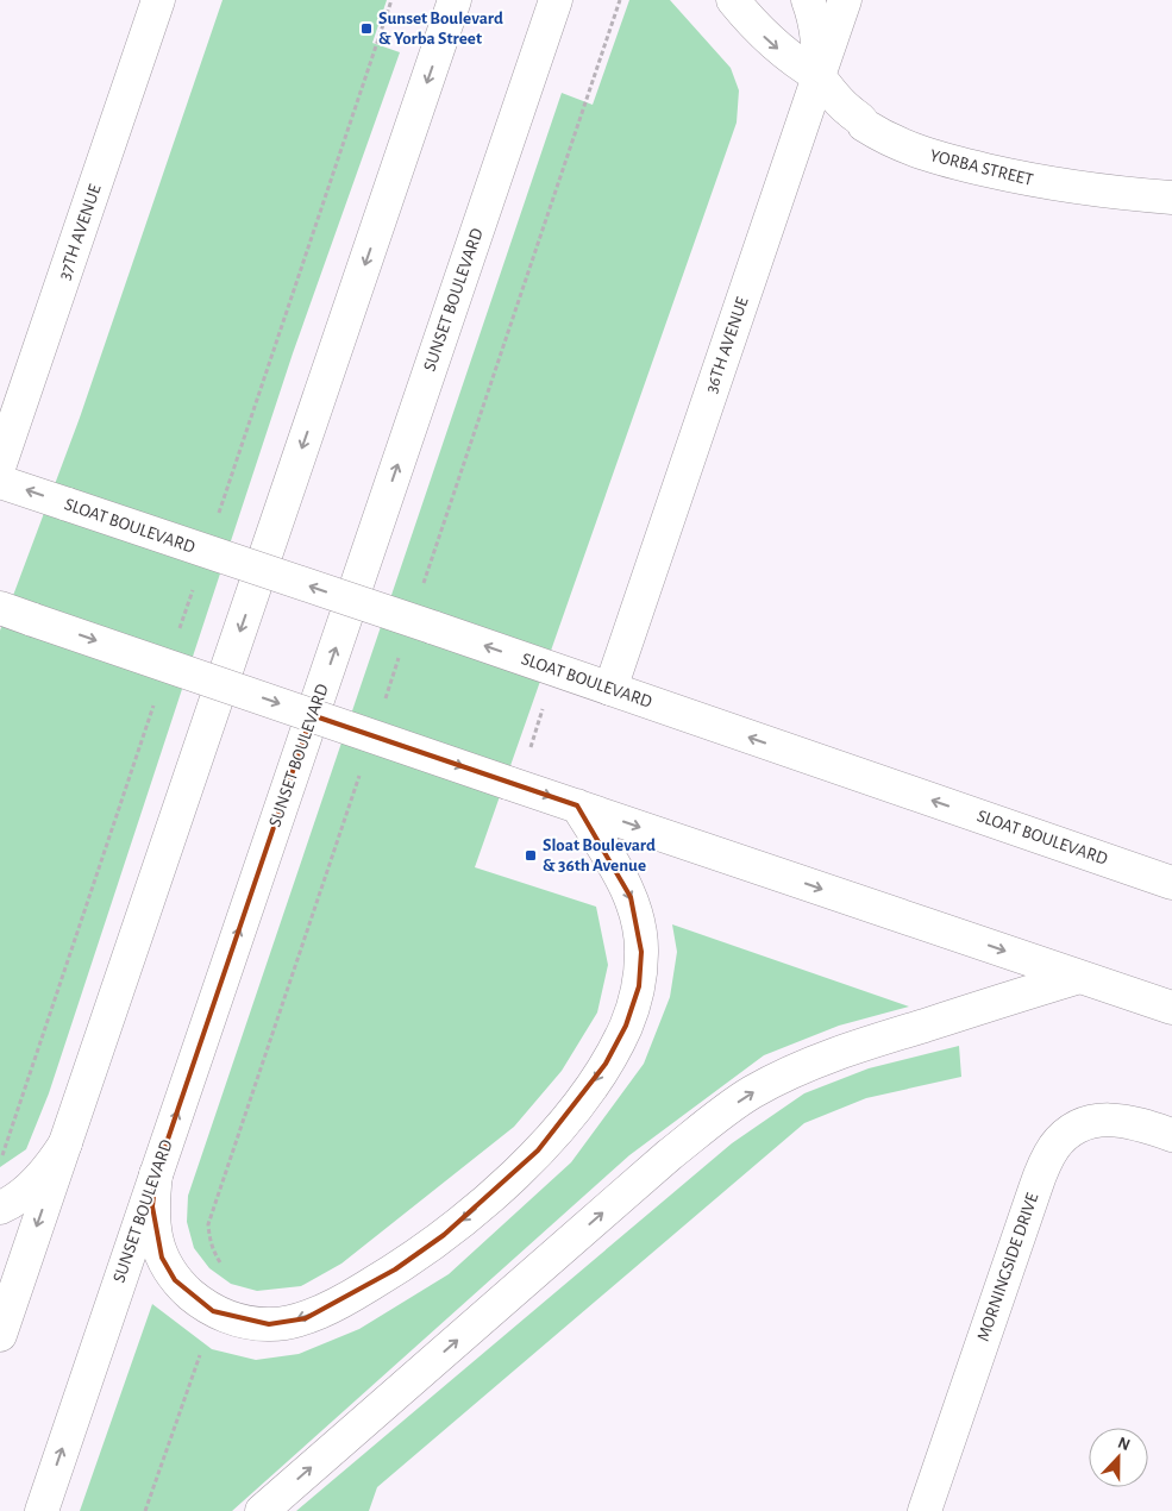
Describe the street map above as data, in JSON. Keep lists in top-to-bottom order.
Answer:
{
  "streets": {
    "main road": [
      "YORBA STREET",
      "37TH AVENUE",
      "SUNSET BOULEVARD",
      "36TH AVENUE",
      "SLOAT BOULEVARD",
      "MORNINGSIDE DRIVE"
    ]
  },
  "crossings": [
    ["YORBA STREET", "36TH AVENUE"],
    ["36TH AVENUE", "SLOAT BOULEVARD"]
  ],
  "places": {
    "transit": ["Sunset Boulevard & Yorba Street", "Sloat Boulevard & 36th Avenue"]
  },
  "north": "top"
}
